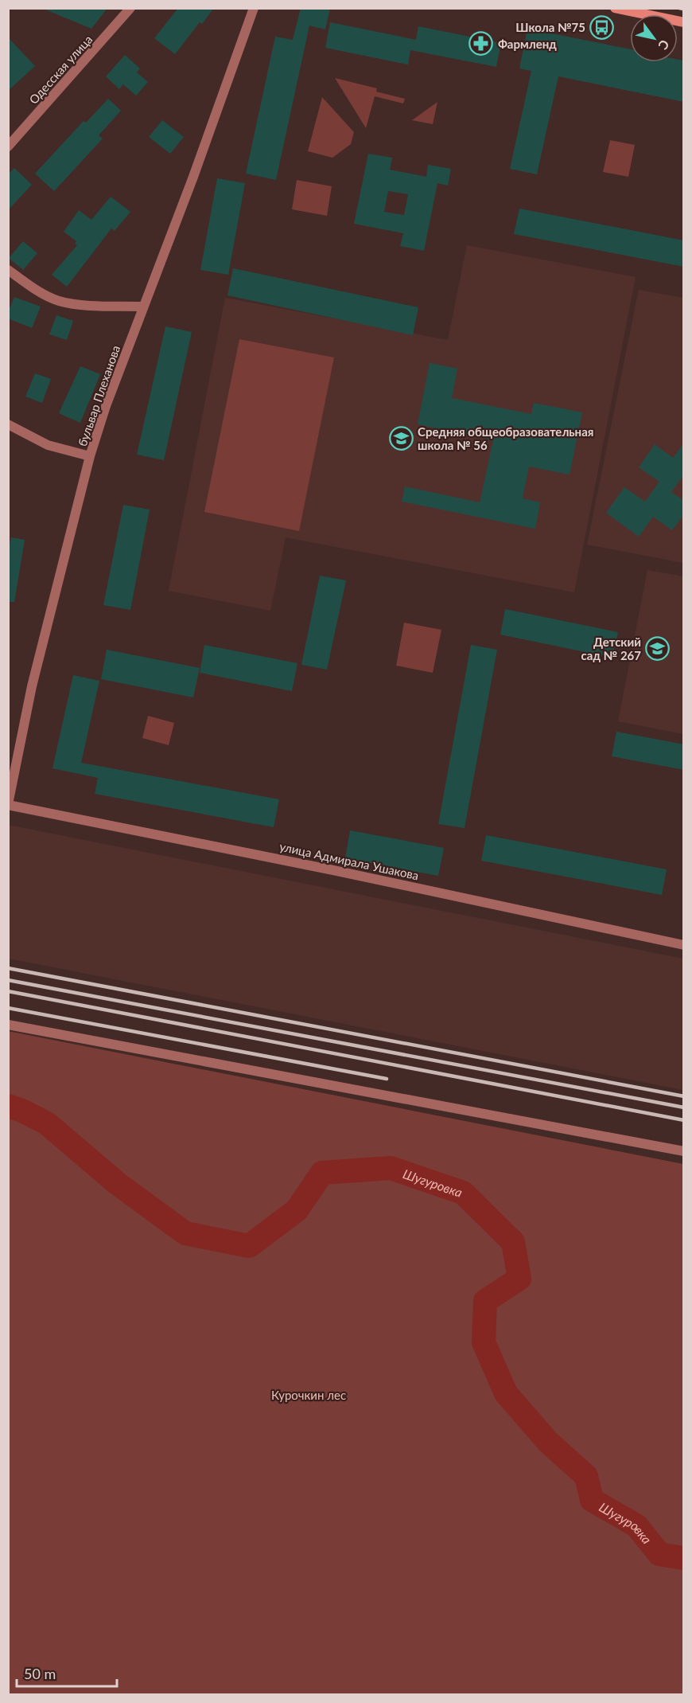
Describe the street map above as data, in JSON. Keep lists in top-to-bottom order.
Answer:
{
  "streets": {
    "street": ["Одесская улица", "бульвар Плеханова", "улица Адмирала Ушакова"]
  },
  "crossings": [
    ["бульвар Плеханова", "улица Адмирала Ушакова"]
  ],
  "water": ["Шугуровка"],
  "parks": ["Курочкин лес"],
  "places": {
    "bus stop": ["Школа №75"],
    "pharmacy": ["Фармленд"],
    "school or university": ["Средняя общеобразовательная школа № 56", "Детский сад № 267"]
  },
  "scale_bar": "50 m",
  "north": "bottom right"
}
